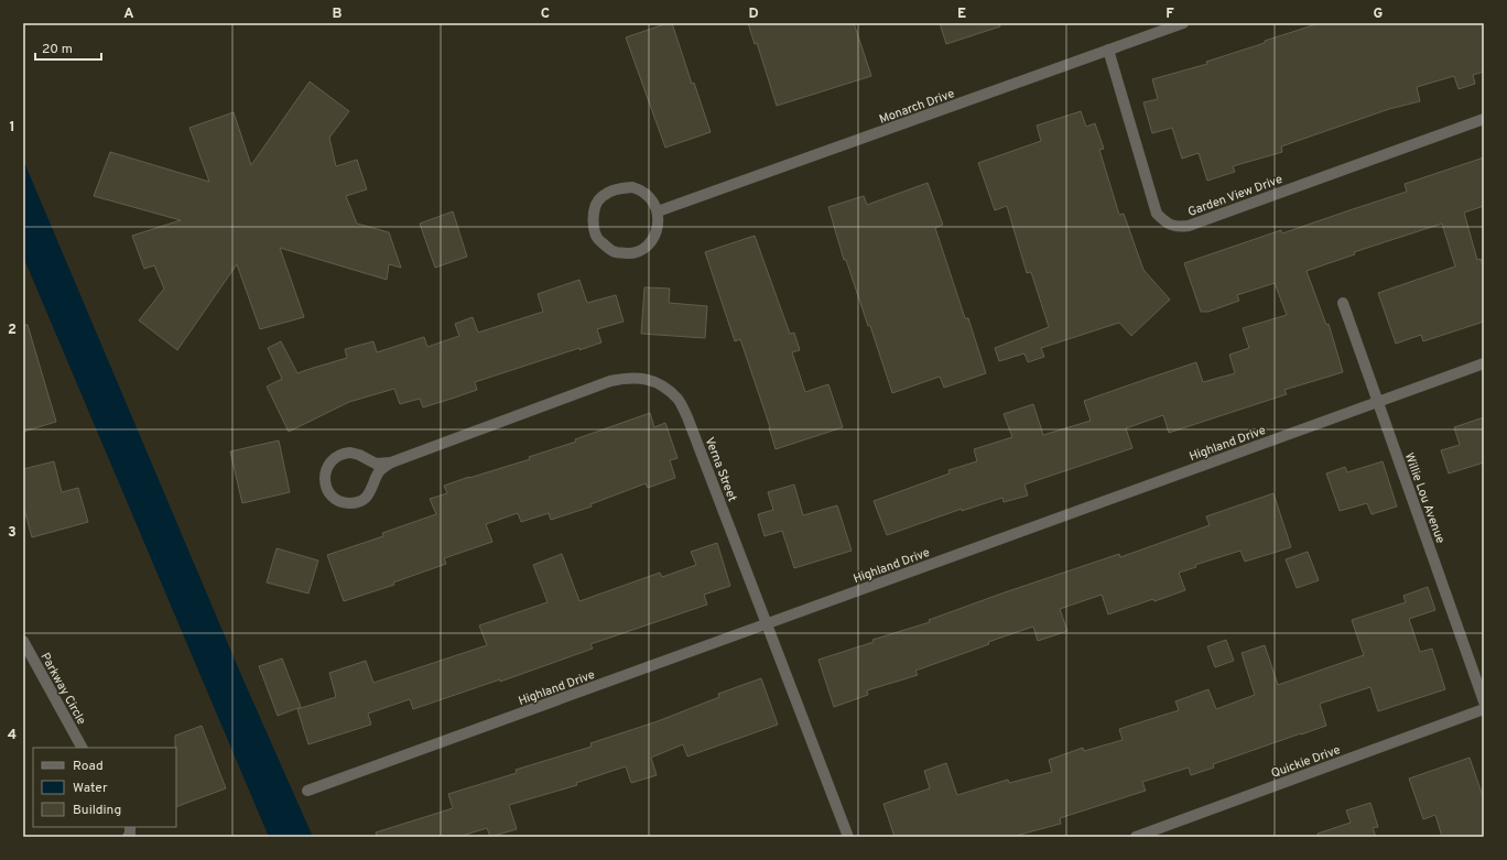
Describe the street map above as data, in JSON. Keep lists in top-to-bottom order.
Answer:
{
  "streets": {
    "street": [
      "Monarch Drive",
      "Garden View Drive",
      "Highland Drive",
      "Verna Street",
      "Willie Lou Avenue",
      "Parkway Circle",
      "Quickie Drive"
    ]
  },
  "crossings": [
    ["Monarch Drive", "Garden View Drive"],
    ["Highland Drive", "Verna Street"],
    ["Highland Drive", "Willie Lou Avenue"]
  ],
  "legend": ["Road", "Water", "Building"],
  "scale_bar": "20 m",
  "grid": {
    "columns": [
      "A",
      "B",
      "C",
      "D",
      "E",
      "F",
      "G"
    ],
    "rows": [
      "1",
      "2",
      "3",
      "4"
    ]
  }
}
